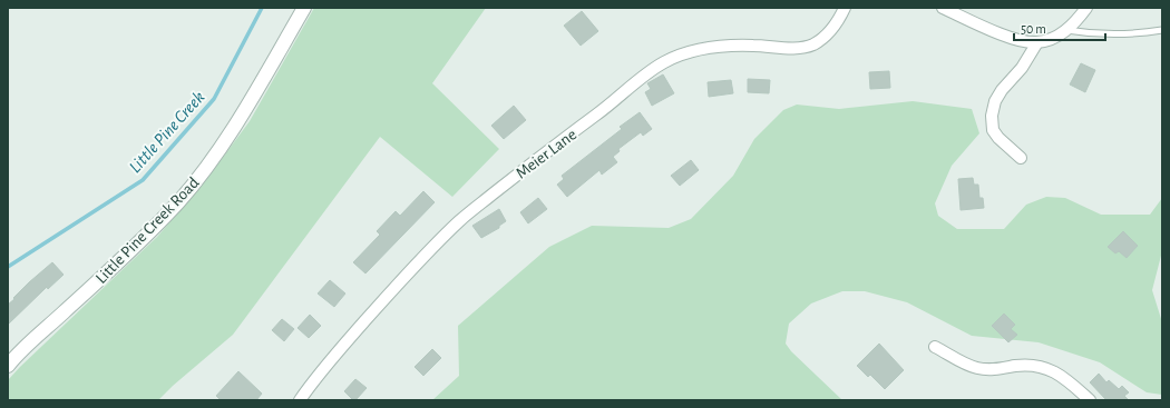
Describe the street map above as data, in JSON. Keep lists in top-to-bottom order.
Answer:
{
  "streets": {
    "street": ["Meier Lane", "Little Pine Creek Road"]
  },
  "water": ["Little Pine Creek"],
  "scale_bar": "50 m"
}
